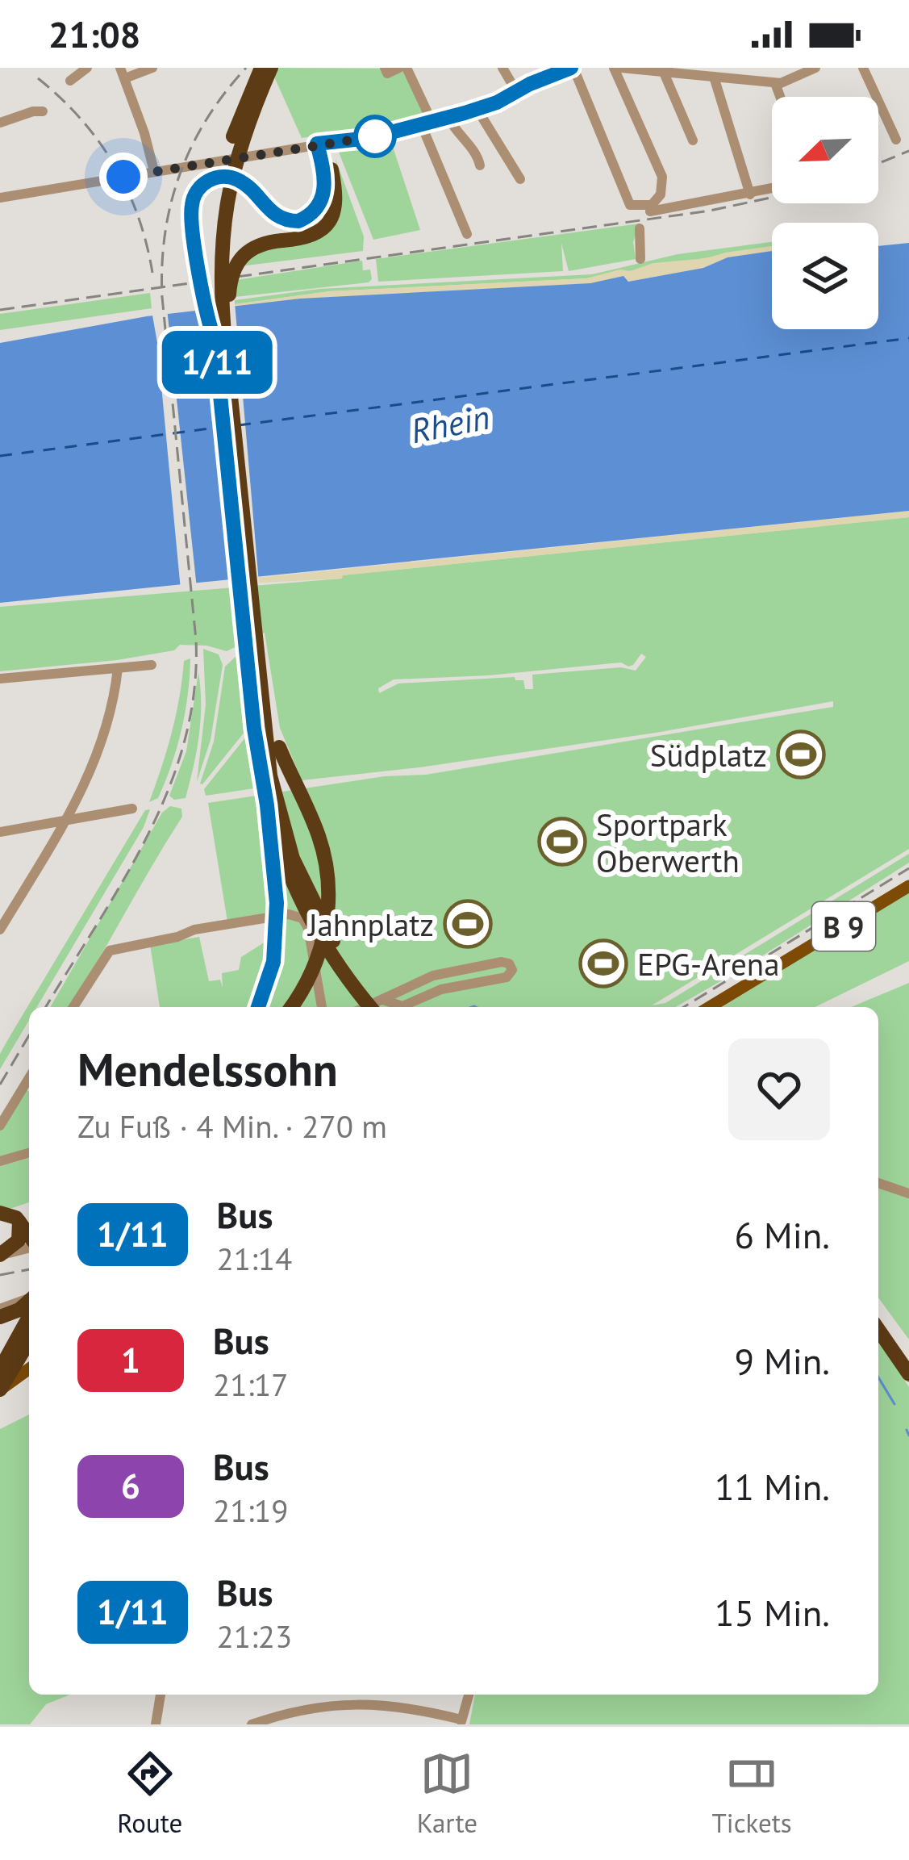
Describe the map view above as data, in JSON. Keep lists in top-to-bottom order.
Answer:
{
  "streets": {
    "main road": ["B 9"]
  },
  "water": ["Rhein"],
  "places": {
    "sports": [
      "Südplatz",
      "Sportpark Oberwerth",
      "Jahnplatz",
      "EPG-Arena"
    ]
  },
  "lines": ["bus line 1/11"],
  "north": "bottom left",
  "page": {
    "status": "21:08",
    "on_map": "1/11",
    "heading": ["Mendelssohn", "Zu Fuß · 4 Min. · 270 m"],
    "list": [
      {
        "mark": "1/11",
        "name": "Bus",
        "note": "21:14",
        "value": "6 Min."
      },
      {
        "mark": "1",
        "name": "Bus",
        "note": "21:17",
        "value": "9 Min."
      },
      {
        "mark": "6",
        "name": "Bus",
        "note": "21:19",
        "value": "11 Min."
      },
      {
        "mark": "1/11",
        "name": "Bus",
        "note": "21:23",
        "value": "15 Min."
      }
    ],
    "tabs": ["Route", "Karte", "Tickets"]
  }
}
